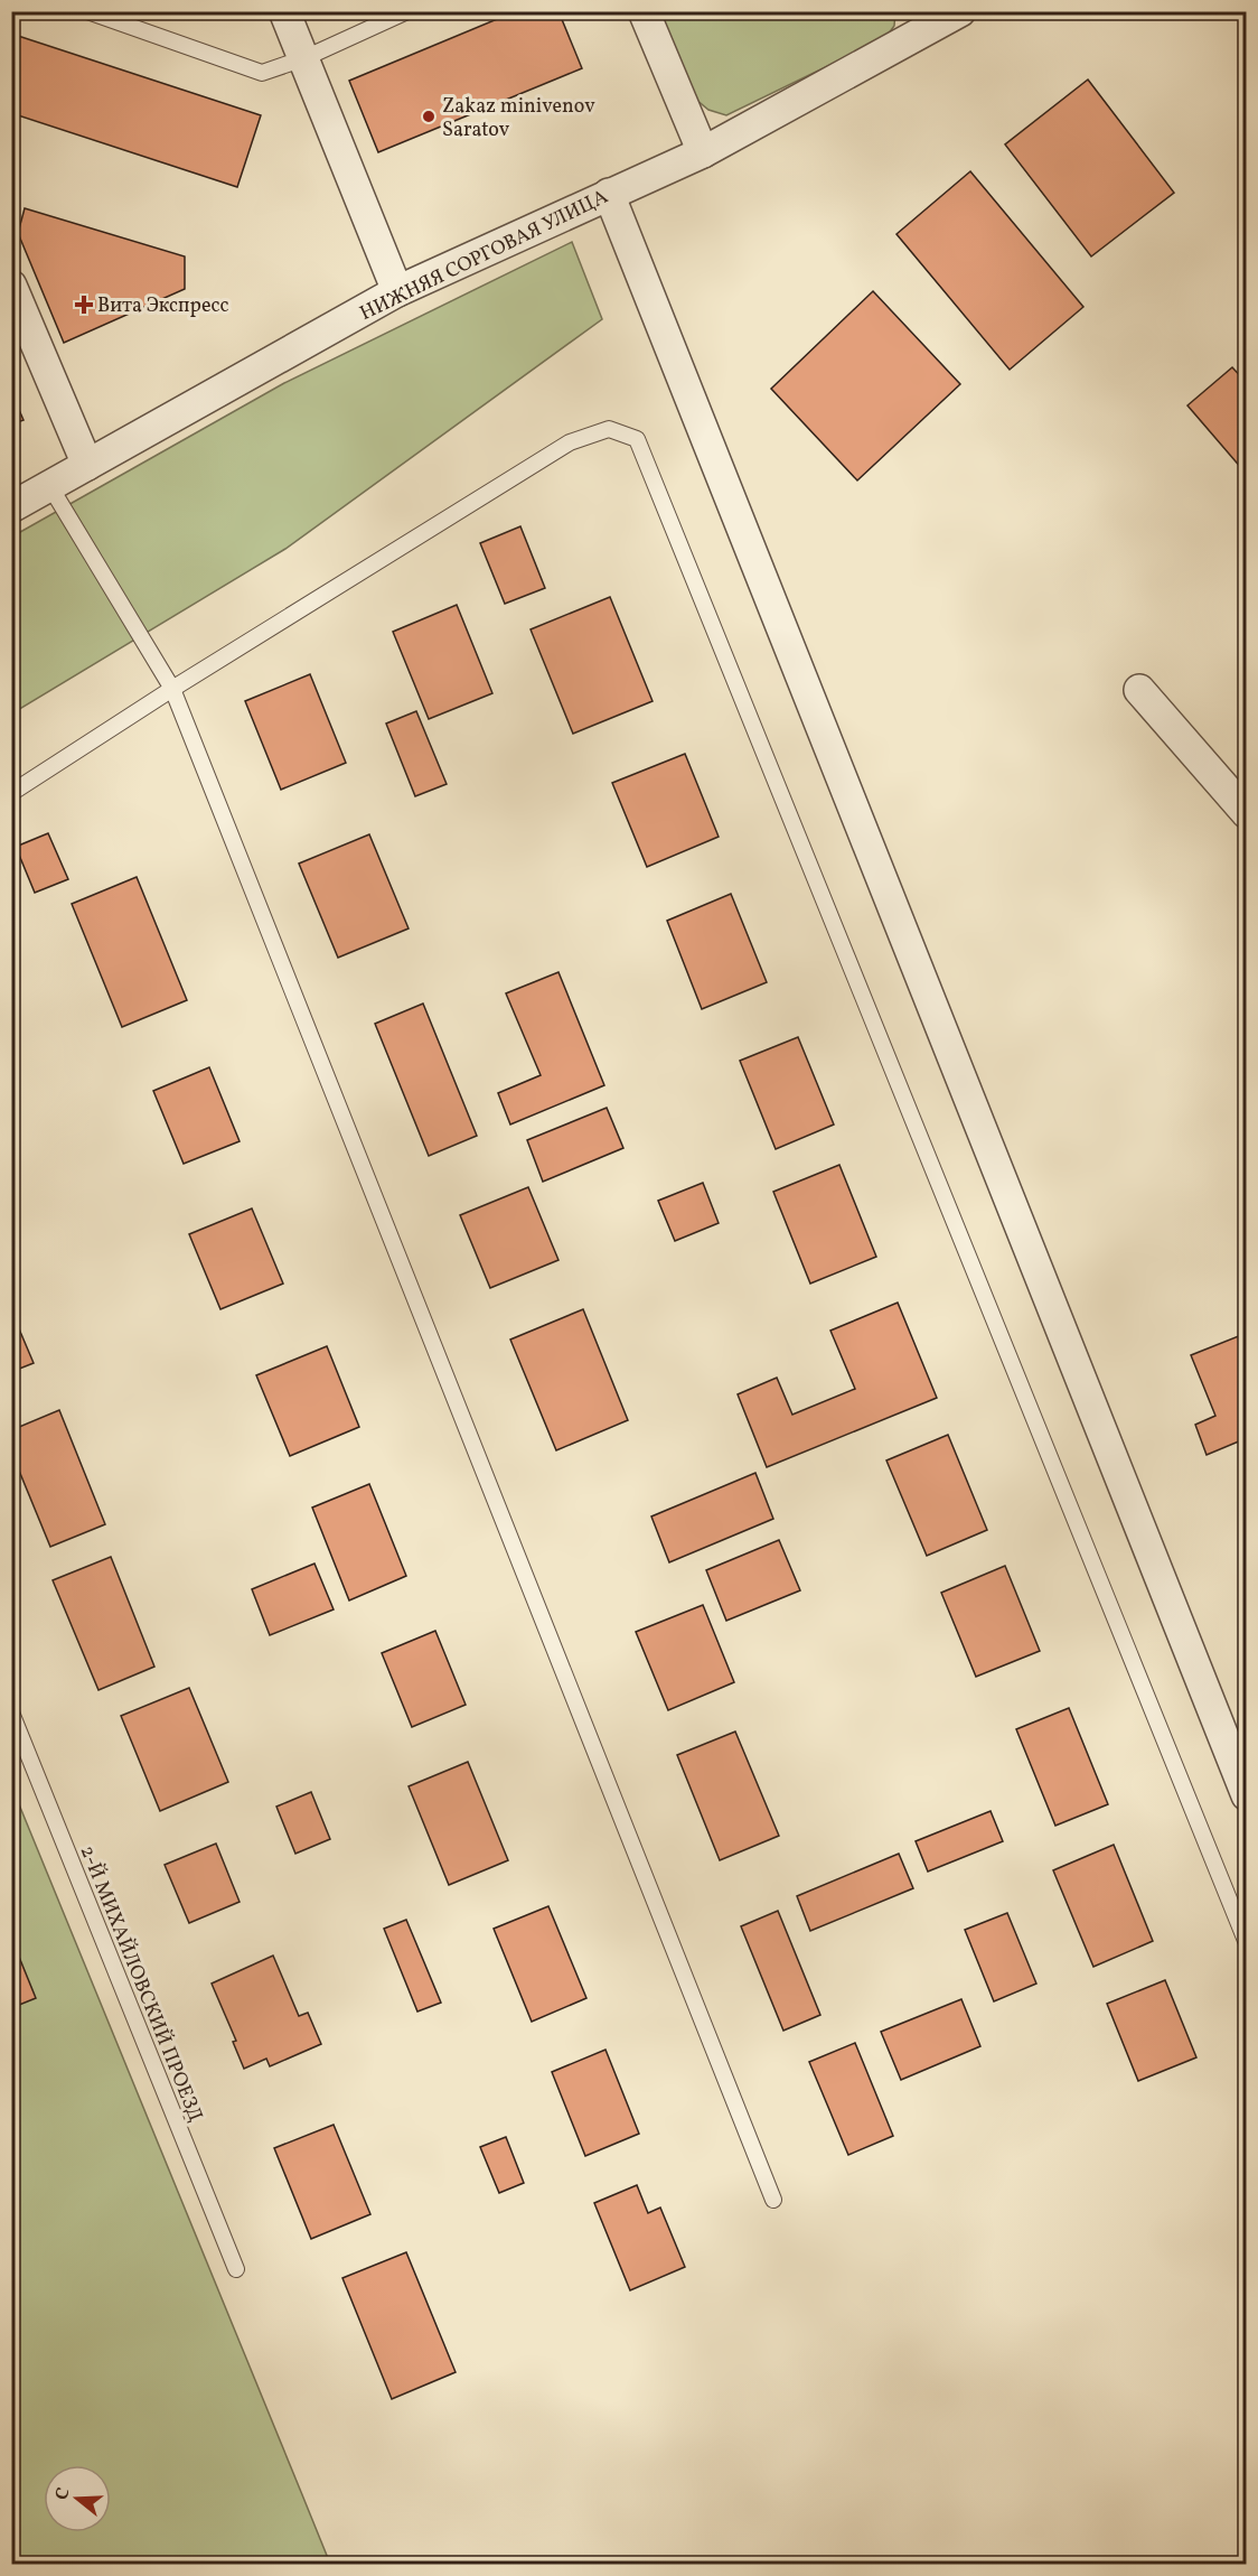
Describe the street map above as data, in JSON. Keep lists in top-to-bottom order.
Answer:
{
  "streets": {
    "street": ["НИЖНЯЯ СОРГОВАЯ УЛИЦА"],
    "lane": ["2-Й МИХАЙЛОВСКИЙ ПРОЕЗД"]
  },
  "places": {
    "other": ["Zakaz minivenov Saratov"],
    "health": ["Вита Экспресс"]
  },
  "north": "left"
}
